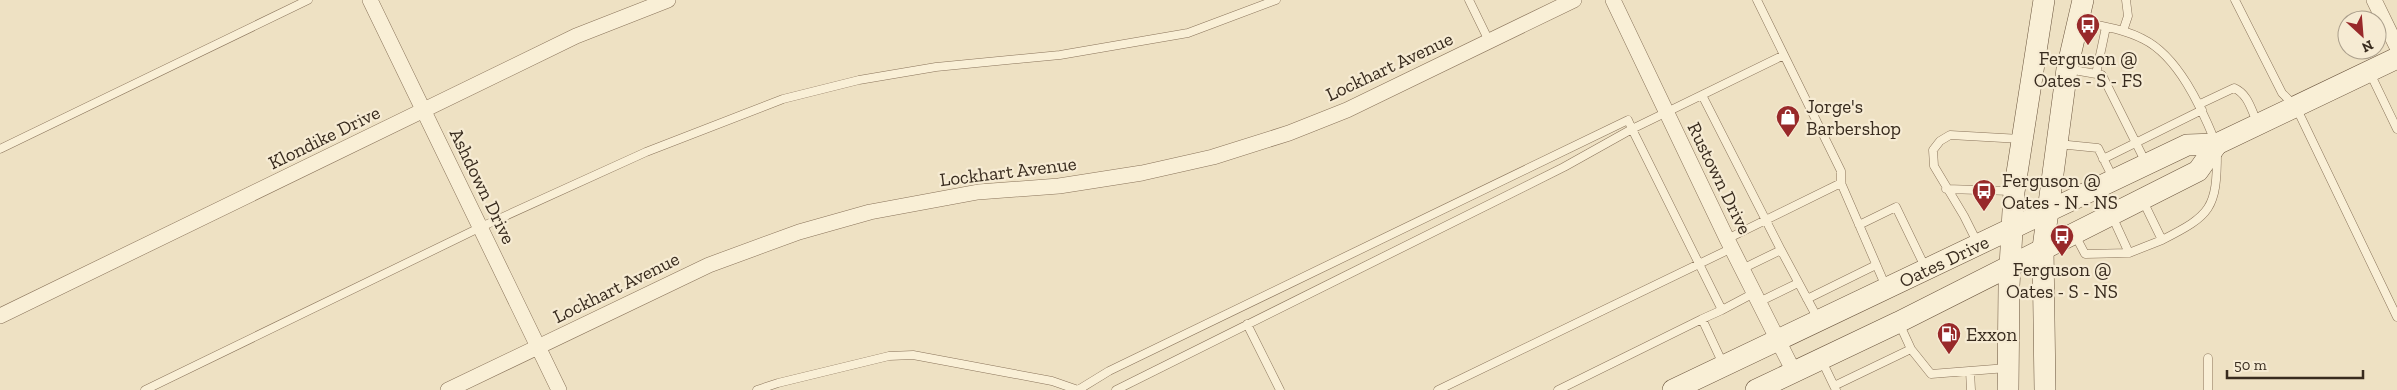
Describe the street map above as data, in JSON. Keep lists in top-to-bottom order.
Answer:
{
  "streets": {
    "main road": ["Oates Drive"],
    "street": [
      "Lockhart Avenue",
      "Klondike Drive",
      "Rustown Drive",
      "Ashdown Drive"
    ]
  },
  "crossings": [
    ["Lockhart Avenue", "Ashdown Drive"],
    ["Klondike Drive", "Ashdown Drive"],
    ["Rustown Drive", "Oates Drive"]
  ],
  "places": {
    "bus stop": ["Ferguson @ Oates - S - FS", "Ferguson @ Oates - N - NS", "Ferguson @ Oates - S - NS"],
    "shop": ["Jorge's Barbershop"],
    "fuel station": ["Exxon"]
  },
  "scale_bar": "50 m",
  "north": "bottom right"
}
